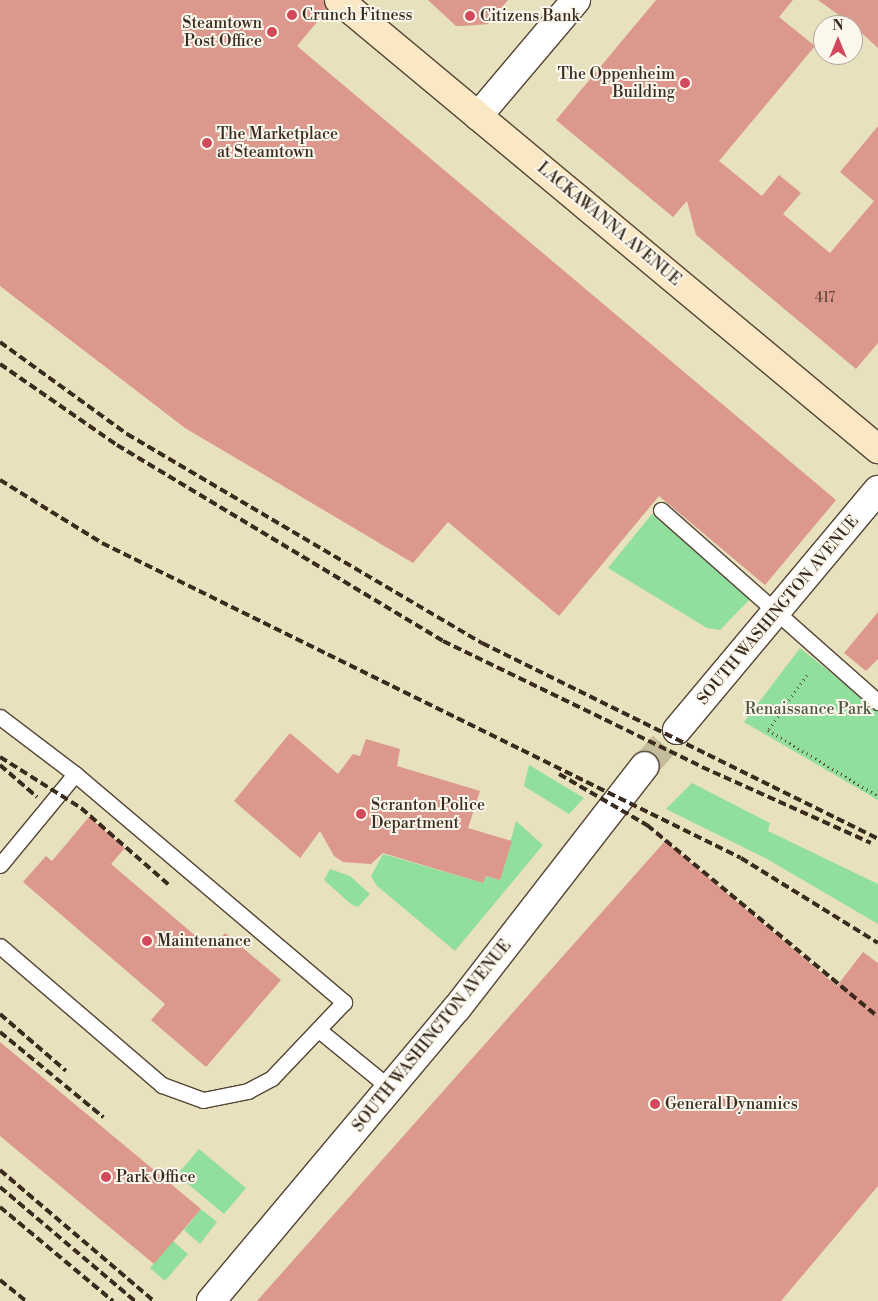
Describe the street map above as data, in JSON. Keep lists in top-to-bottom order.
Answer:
{
  "streets": {
    "main road": ["LACKAWANNA AVENUE"],
    "street": ["SOUTH WASHINGTON AVENUE"]
  },
  "parks": ["Renaissance Park"],
  "places": [
    "Crunch Fitness",
    "Citizens Bank",
    "Steamtown Post Office",
    "The Oppenheim Building",
    "The Marketplace at Steamtown",
    "Scranton Police Department",
    "Maintenance",
    "General Dynamics",
    "Park Office"
  ],
  "house_numbers": ["417"],
  "north": "top"
}
